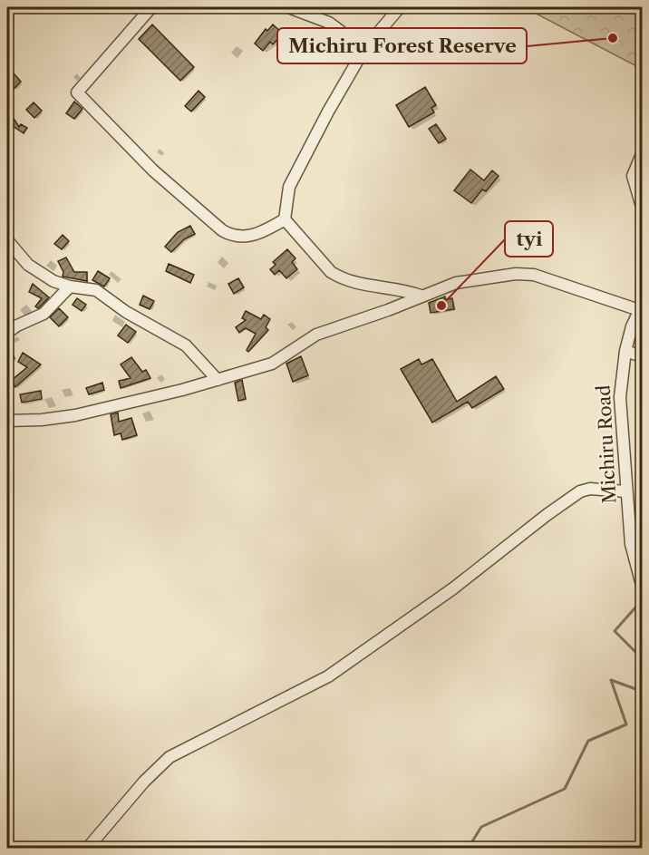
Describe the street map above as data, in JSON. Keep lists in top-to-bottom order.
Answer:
{
  "streets": {
    "street": ["Michiru Road"]
  },
  "places": ["Michiru Forest Reserve", "tyi"]
}
